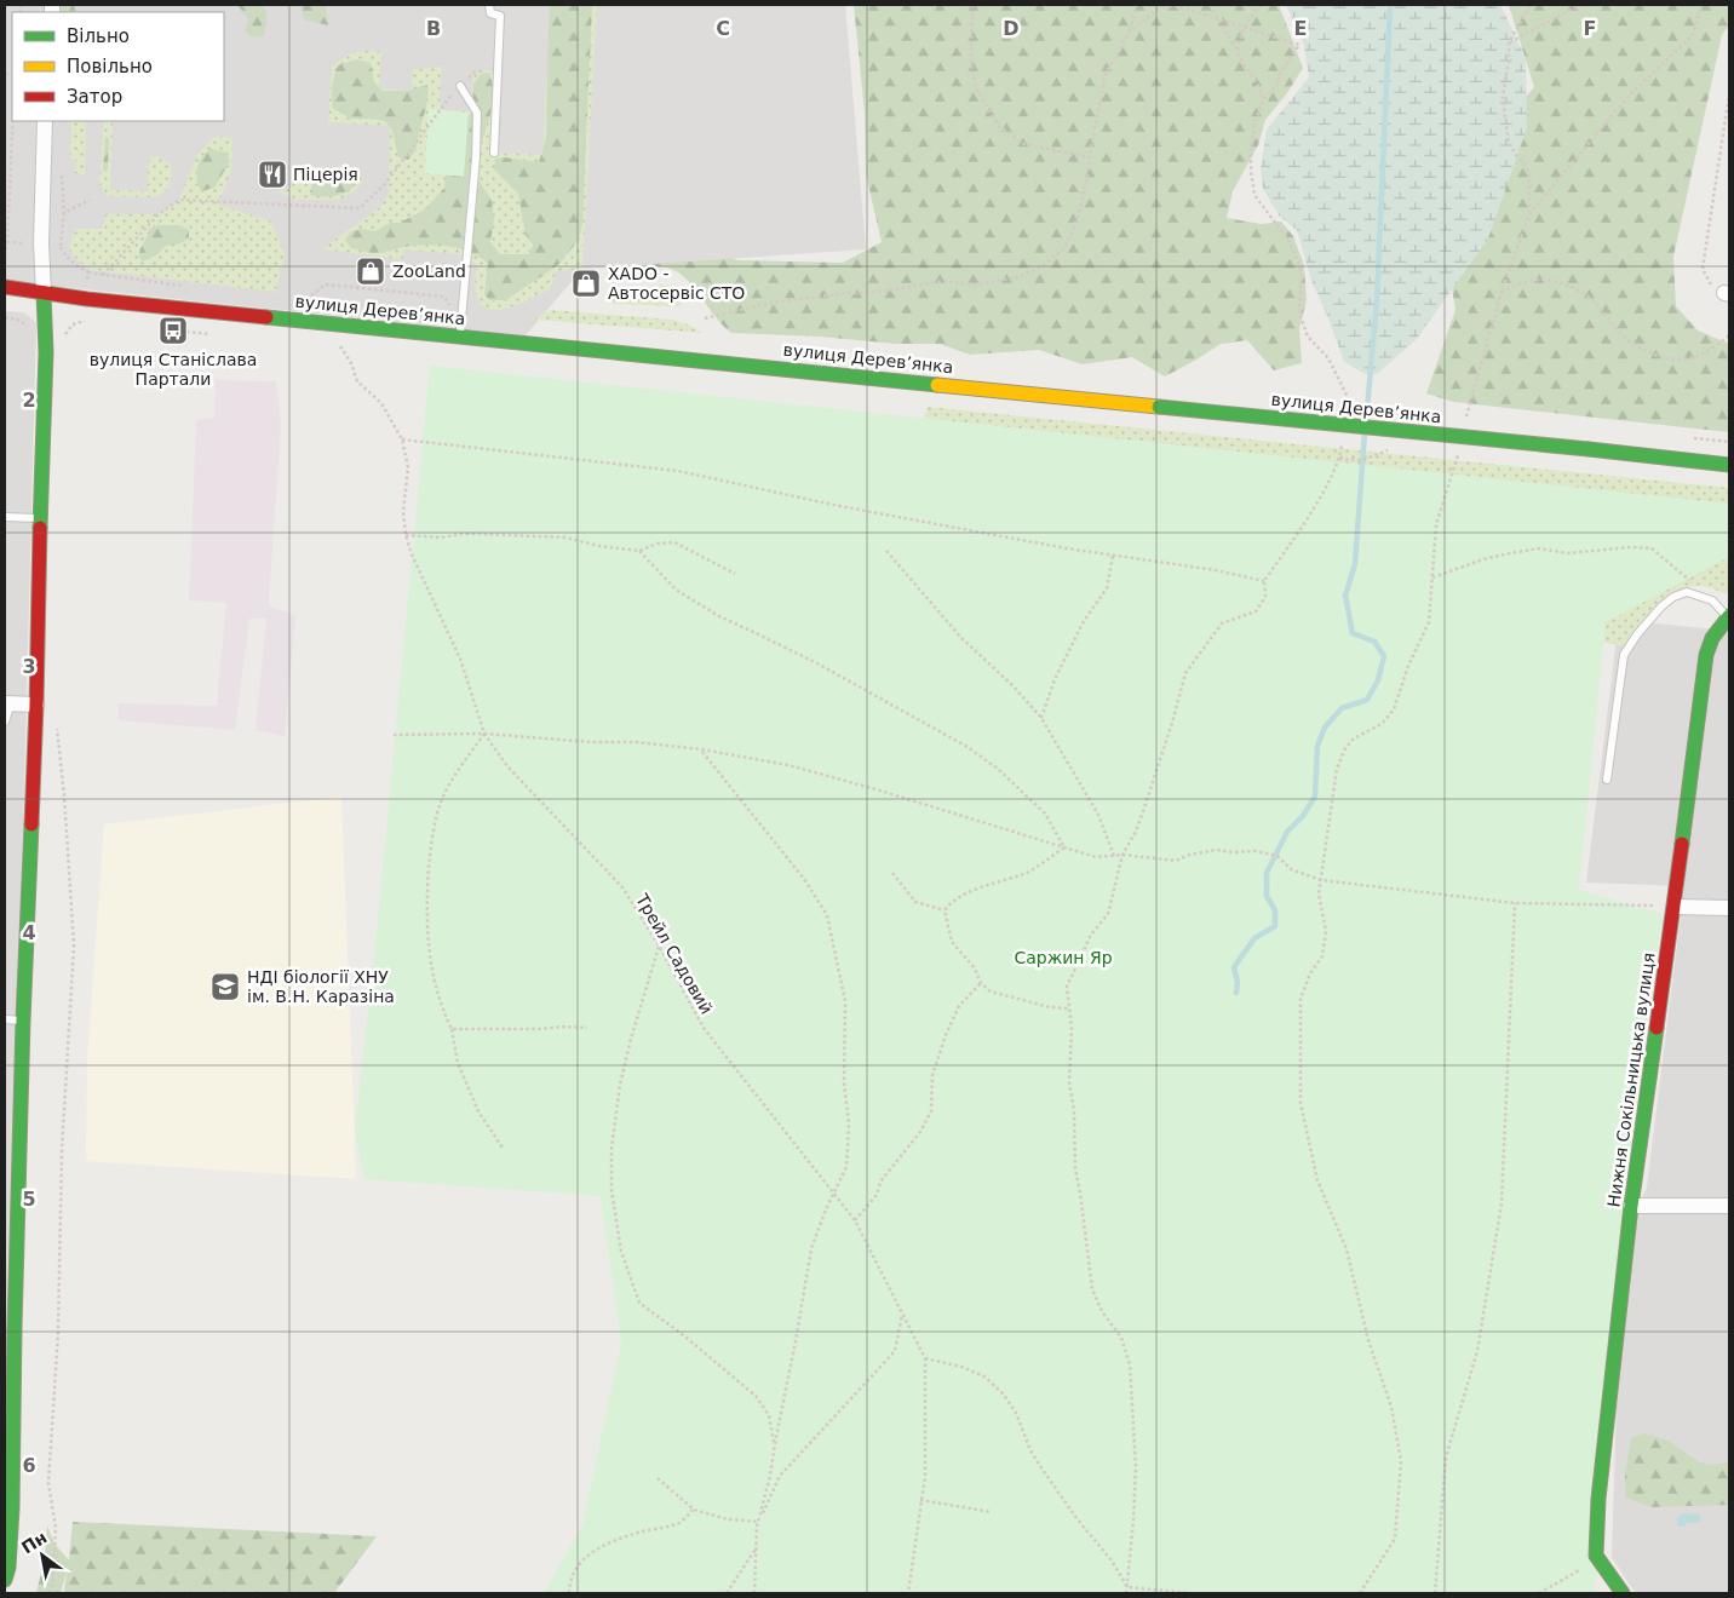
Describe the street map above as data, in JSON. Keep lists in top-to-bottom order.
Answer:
{
  "streets": {
    "street": ["вулиця Дерев’янка", "Нижня Сокільницька вулиця"],
    "path": ["Трейл Садовий"]
  },
  "parks": ["Саржин Яр"],
  "places": {
    "restaurant": ["Піцерія"],
    "shop": ["ZooLand", "XADO - Автосервіс СТО"],
    "bus stop": ["вулиця Станіслава Партали"],
    "school or university": ["НДІ біології ХНУ ім. В.Н. Каразіна"]
  },
  "legend": ["Вільно", "Повільно", "Затор"],
  "north": "top left",
  "grid": {
    "columns": [
      "B",
      "C",
      "D",
      "E",
      "F"
    ],
    "rows": [
      "2",
      "3",
      "4",
      "5",
      "6"
    ]
  }
}
